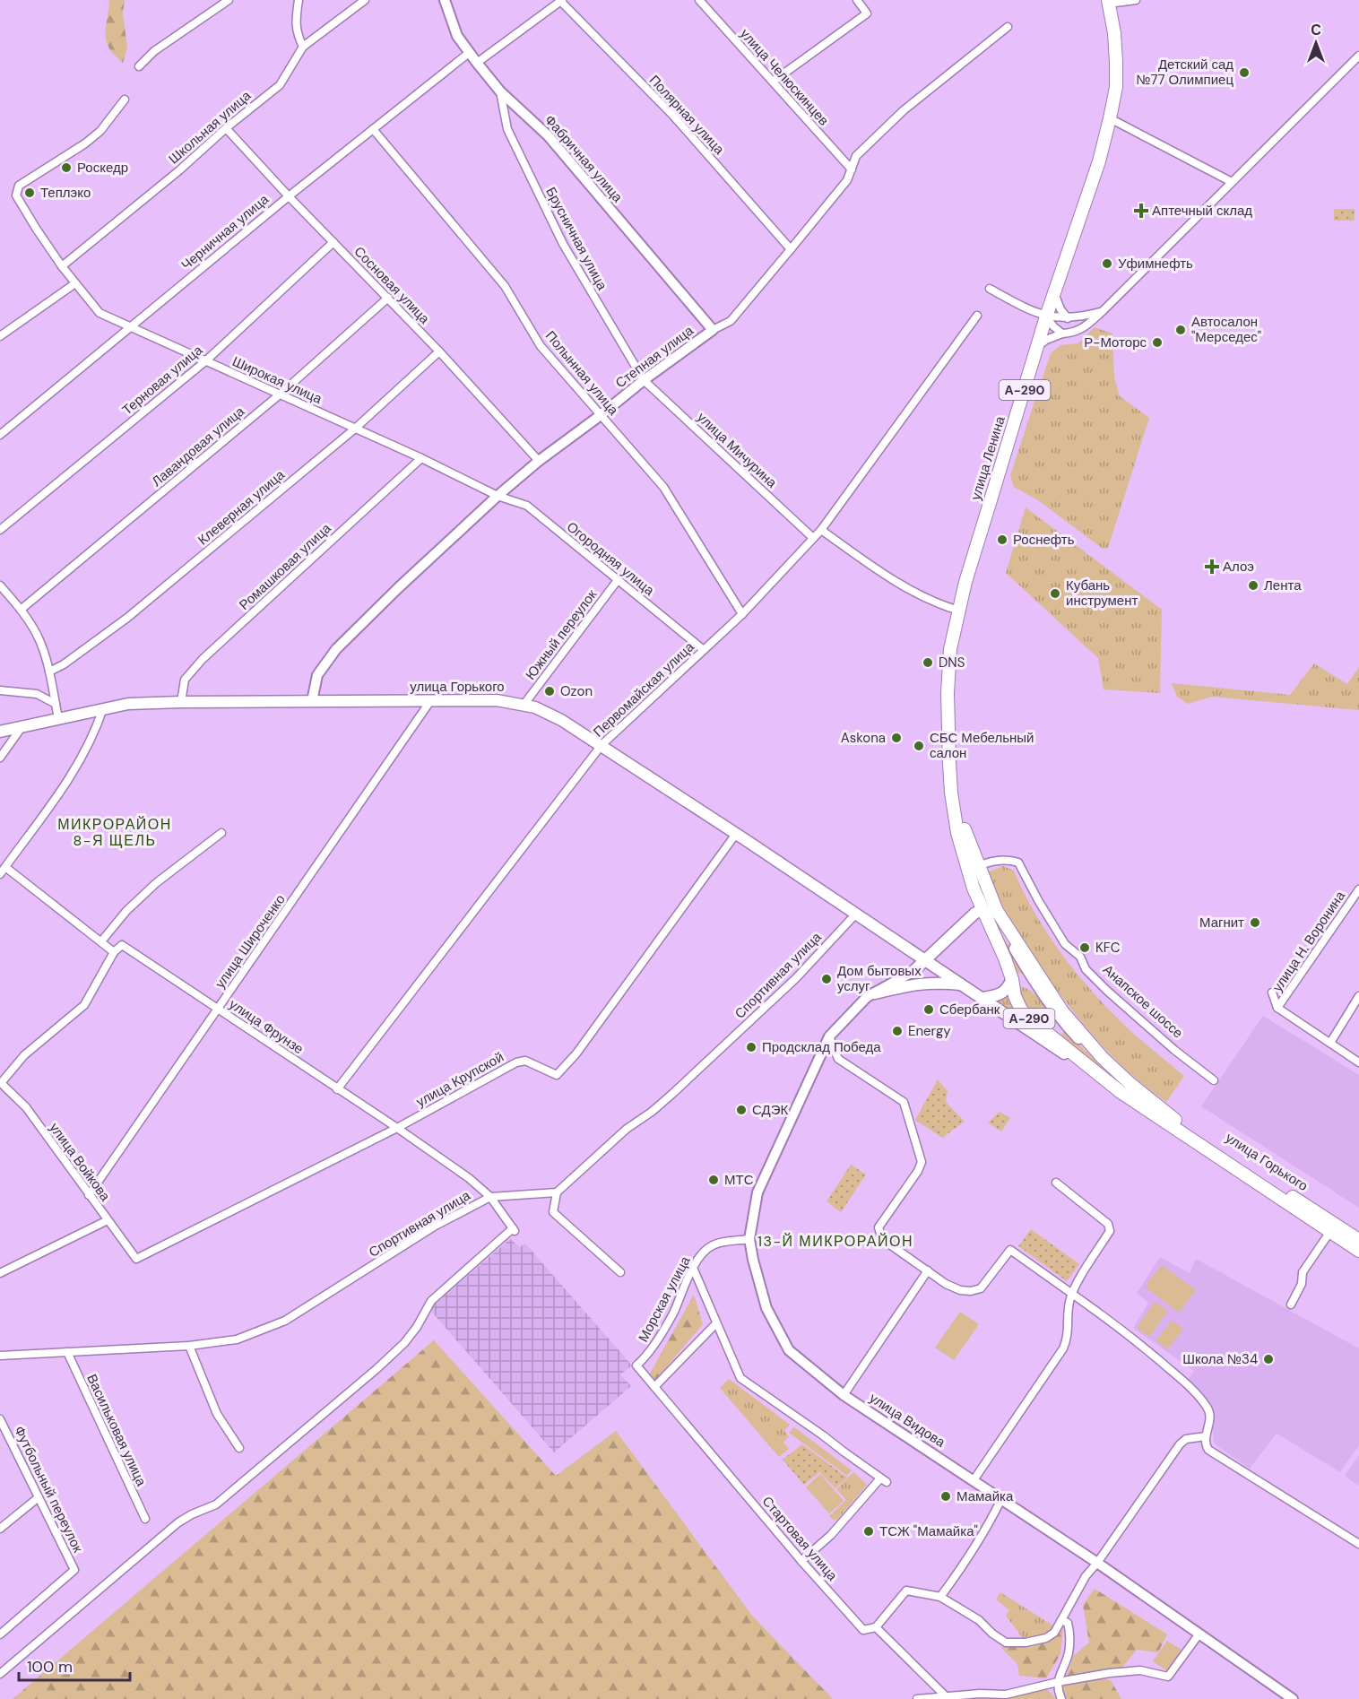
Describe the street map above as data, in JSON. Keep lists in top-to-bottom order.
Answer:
{
  "streets": {
    "highway": ["А-290", "улица Ленина", "улица Горького"],
    "main road": ["улица Видова"],
    "street": [
      "улица Челюскинцев",
      "Полярная улица",
      "Школьная улица",
      "Фабричная улица",
      "Черничная улица",
      "Брусничная улица",
      "Сосновая улица",
      "Степная улица",
      "Полынная улица",
      "Терновая улица",
      "Широкая улица",
      "Лавандовая улица",
      "улица Мичурина",
      "Клеверная улица",
      "Огородняя улица",
      "Ромашковая улица",
      "Южный переулок",
      "Первомайская улица",
      "улица Широченко",
      "улица Н. Воронина",
      "Спортивная улица",
      "Анапское шоссе",
      "улица Фрунзе",
      "улица Крупской",
      "улица Войкова",
      "Морская улица",
      "Васильковая улица",
      "Футбольный переулок",
      "Стартовая улица"
    ]
  },
  "crossings": [
    ["улица Челюскинцев", "Степная улица"],
    ["Полярная улица", "Степная улица"],
    ["Школьная улица", "Сосновая улица"],
    ["Школьная улица", "Широкая улица"],
    ["Фабричная улица", "Черничная улица"],
    ["Фабричная улица", "Брусничная улица"],
    ["Фабричная улица", "Степная улица"],
    ["Черничная улица", "Сосновая улица"],
    ["Черничная улица", "Полынная улица"],
    ["Черничная улица", "Широкая улица"],
    ["Брусничная улица", "Степная улица"],
    ["Брусничная улица", "улица Мичурина"],
    ["Сосновая улица", "Степная улица"],
    ["Сосновая улица", "Терновая улица"],
    ["Сосновая улица", "Лавандовая улица"],
    ["Сосновая улица", "Клеверная улица"],
    ["Степная улица", "Полынная улица"],
    ["Степная улица", "Широкая улица"],
    ["Степная улица", "улица Мичурина"],
    ["Степная улица", "Огородняя улица"],
    ["Степная улица", "улица Горького"],
    ["Полынная улица", "Первомайская улица"],
    ["Терновая улица", "Широкая улица"],
    ["Широкая улица", "Лавандовая улица"],
    ["Широкая улица", "Клеверная улица"],
    ["Широкая улица", "Огородняя улица"],
    ["Широкая улица", "Ромашковая улица"],
    ["А-290", "улица Ленина"],
    ["А-290", "улица Горького"],
    ["А-290", "Анапское шоссе"],
    ["улица Мичурина", "Первомайская улица"],
    ["Огородняя улица", "Южный переулок"],
    ["Огородняя улица", "Первомайская улица"],
    ["Ромашковая улица", "улица Горького"],
    ["Южный переулок", "улица Горького"],
    ["улица Горького", "Первомайская улица"],
    ["улица Горького", "улица Широченко"],
    ["улица Горького", "Спортивная улица"],
    ["улица Горького", "улица Крупской"],
    ["улица Горького", "улица Видова"],
    ["Первомайская улица", "улица Фрунзе"],
    ["улица Широченко", "улица Фрунзе"],
    ["улица Широченко", "улица Войкова"],
    ["Спортивная улица", "улица Фрунзе"],
    ["Спортивная улица", "Васильковая улица"],
    ["улица Фрунзе", "улица Крупской"],
    ["улица Крупской", "улица Войкова"],
    ["Морская улица", "улица Видова"],
    ["Морская улица", "Стартовая улица"]
  ],
  "districts": ["МИКРОРАЙОН 8-Я ЩЕЛЬ", "13-Й МИКРОРАЙОН"],
  "places": {
    "other": [
      "Детский сад №77 Олимпиец",
      "Роскедр",
      "Теплэко",
      "Уфимнефть",
      "Автосалон \"Мерседес\"",
      "Р-Моторс",
      "Роснефть",
      "Лента",
      "Кубань инструмент",
      "DNS",
      "Ozon",
      "Askona",
      "СБС Мебельный салон",
      "Магнит",
      "KFC",
      "Дом бытовых услуг",
      "Сбербанк",
      "Energy",
      "Продсклад Победа",
      "СДЭК",
      "МТС",
      "Школа №34",
      "Мамайка",
      "ТСЖ \"Мамайка\""
    ],
    "health": ["Аптечный склад", "Алоэ"]
  },
  "scale_bar": "100 m",
  "north": "top"
}
